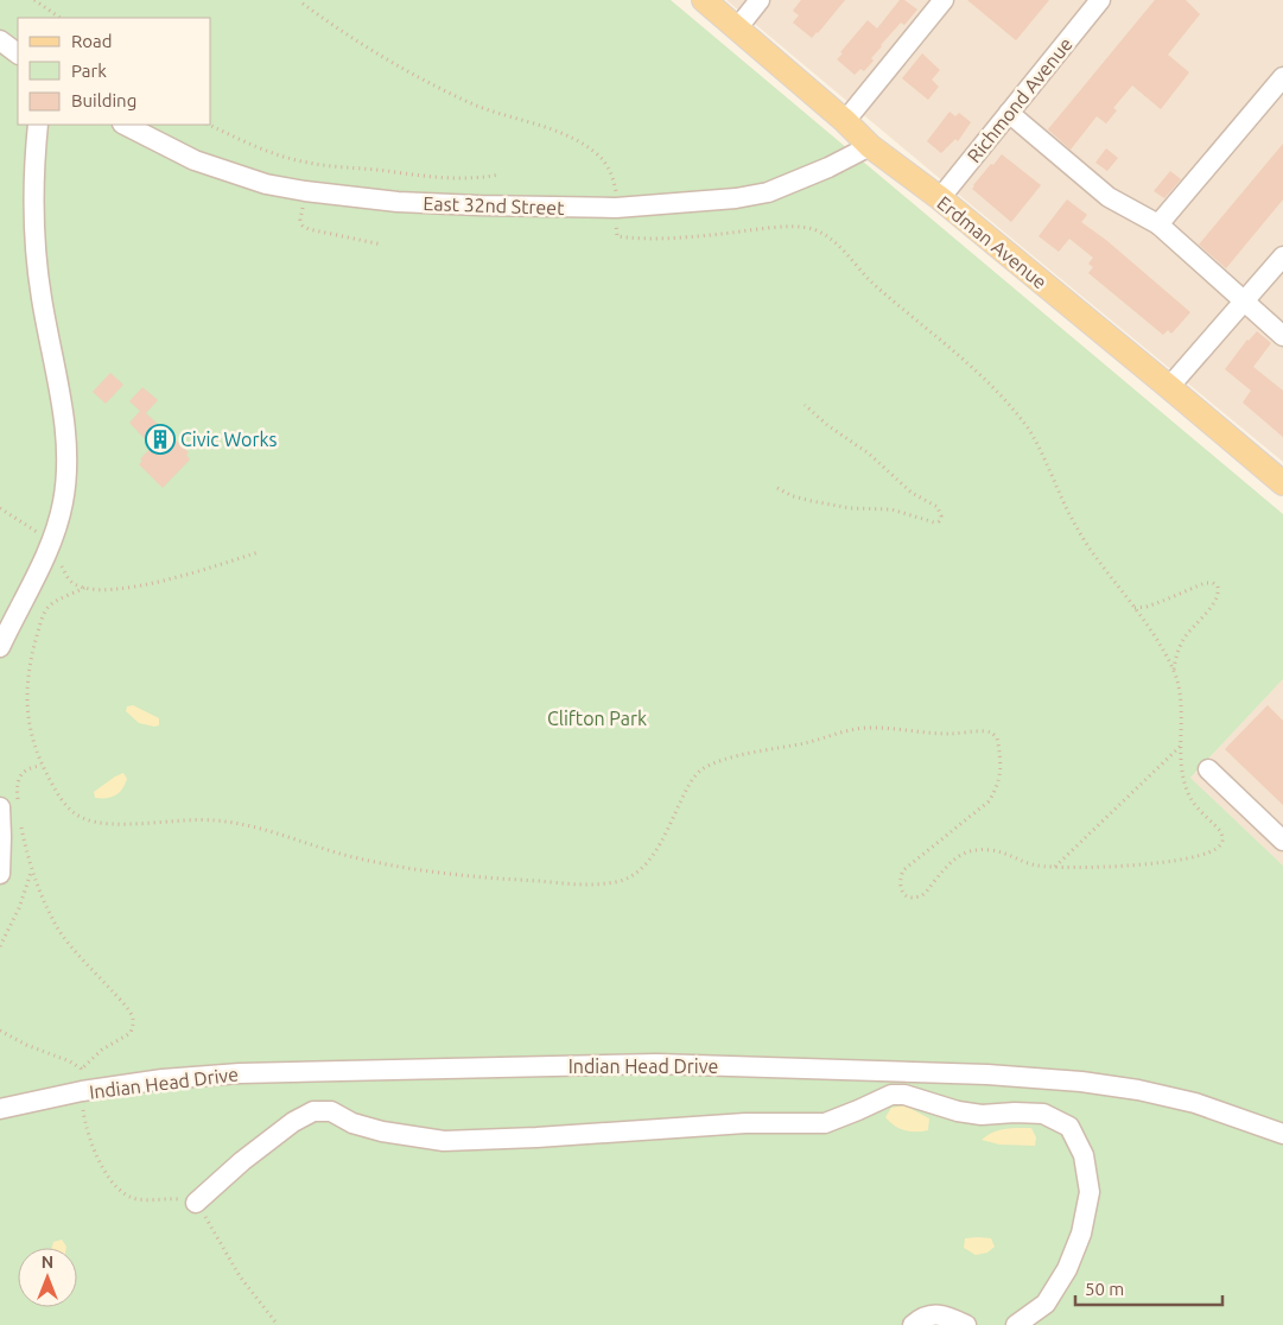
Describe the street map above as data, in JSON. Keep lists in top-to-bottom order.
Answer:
{
  "streets": {
    "main road": ["Erdman Avenue"],
    "street": ["Richmond Avenue", "East 32nd Street", "Indian Head Drive"]
  },
  "crossings": [
    ["Richmond Avenue", "Erdman Avenue"],
    ["East 32nd Street", "Erdman Avenue"]
  ],
  "parks": ["Clifton Park"],
  "places": {
    "building": ["Civic Works"]
  },
  "legend": ["Road", "Park", "Building"],
  "scale_bar": "50 m",
  "north": "top"
}
